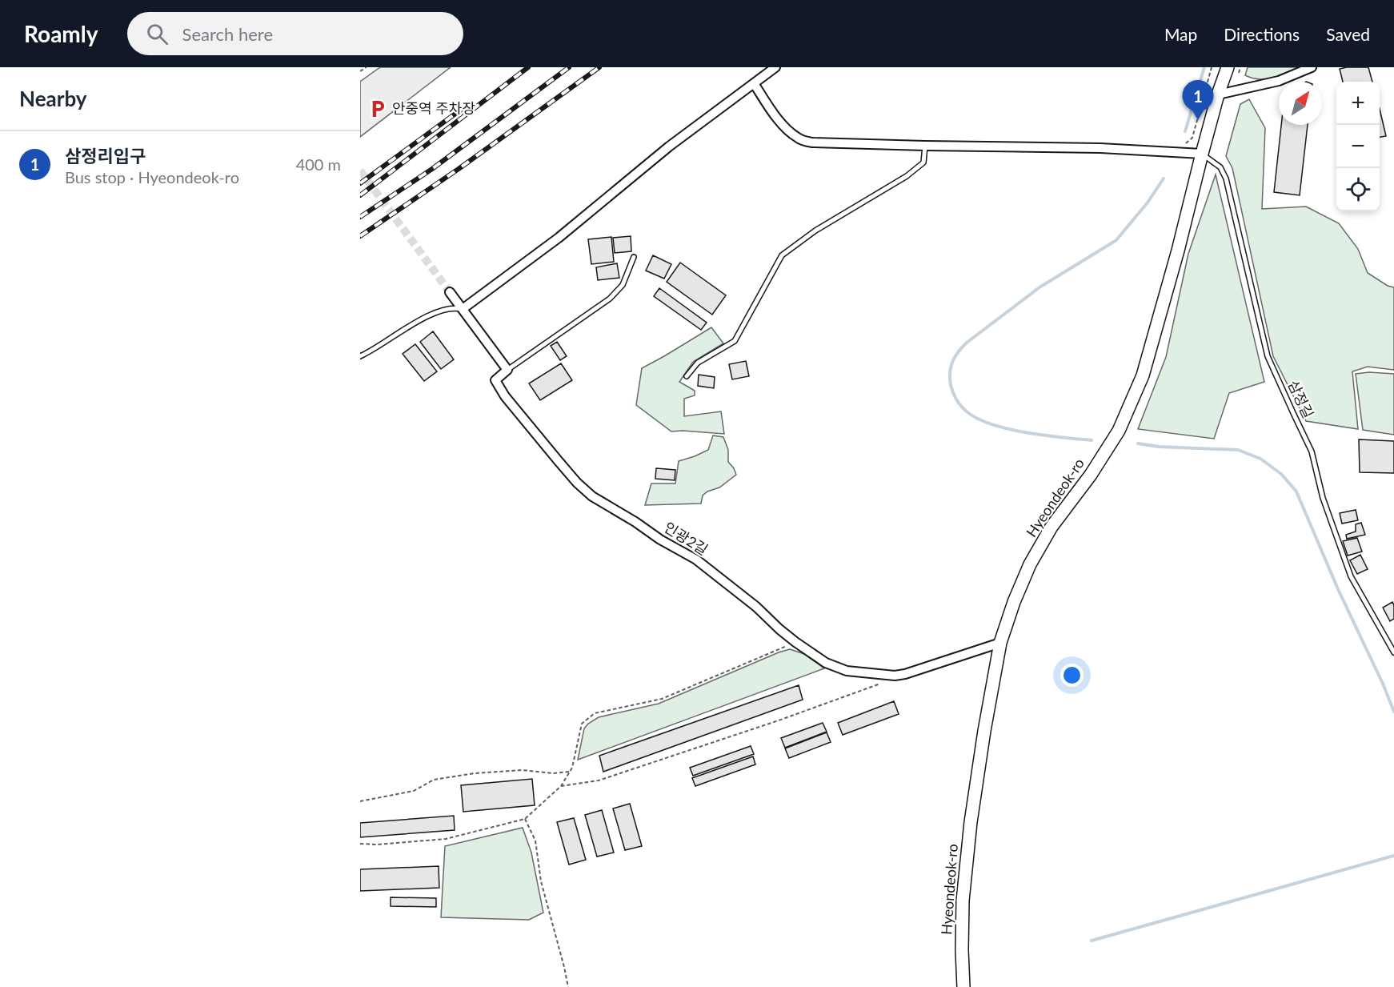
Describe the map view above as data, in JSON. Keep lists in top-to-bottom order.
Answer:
{
  "streets": {
    "main road": ["Hyeondeok-ro"],
    "street": ["인광2길"],
    "lane": ["삼정길"]
  },
  "crossings": [
    ["삼정길", "Hyeondeok-ro"],
    ["Hyeondeok-ro", "인광2길"]
  ],
  "places": {
    "parking": ["안중역 주차장"]
  },
  "north": "top right",
  "page": {
    "header": "Roamly",
    "search": "Search here",
    "nav": ["Map", "Directions", "Saved"],
    "heading": "Nearby",
    "pins": "1",
    "map_buttons": ["+", "−"],
    "list": [
      {
        "mark": "1",
        "name": "삼정리입구",
        "note": "Bus stop · Hyeondeok-ro",
        "value": "400 m"
      }
    ]
  }
}
